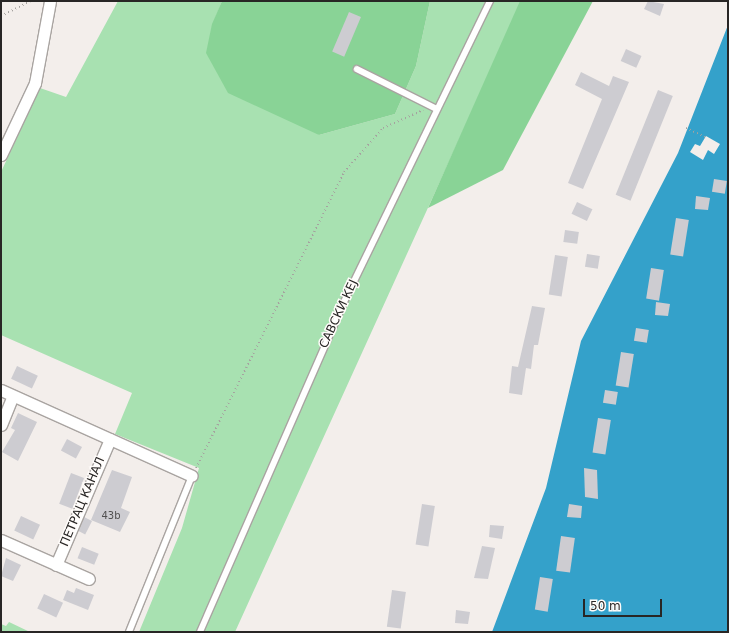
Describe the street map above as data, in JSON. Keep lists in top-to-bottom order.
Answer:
{
  "streets": {
    "street": ["ПЕТРАЦ КАНАЛ"],
    "lane": ["САВСКИ КЕЈ"]
  },
  "house_numbers": ["43b"],
  "scale_bar": "50 m"
}
